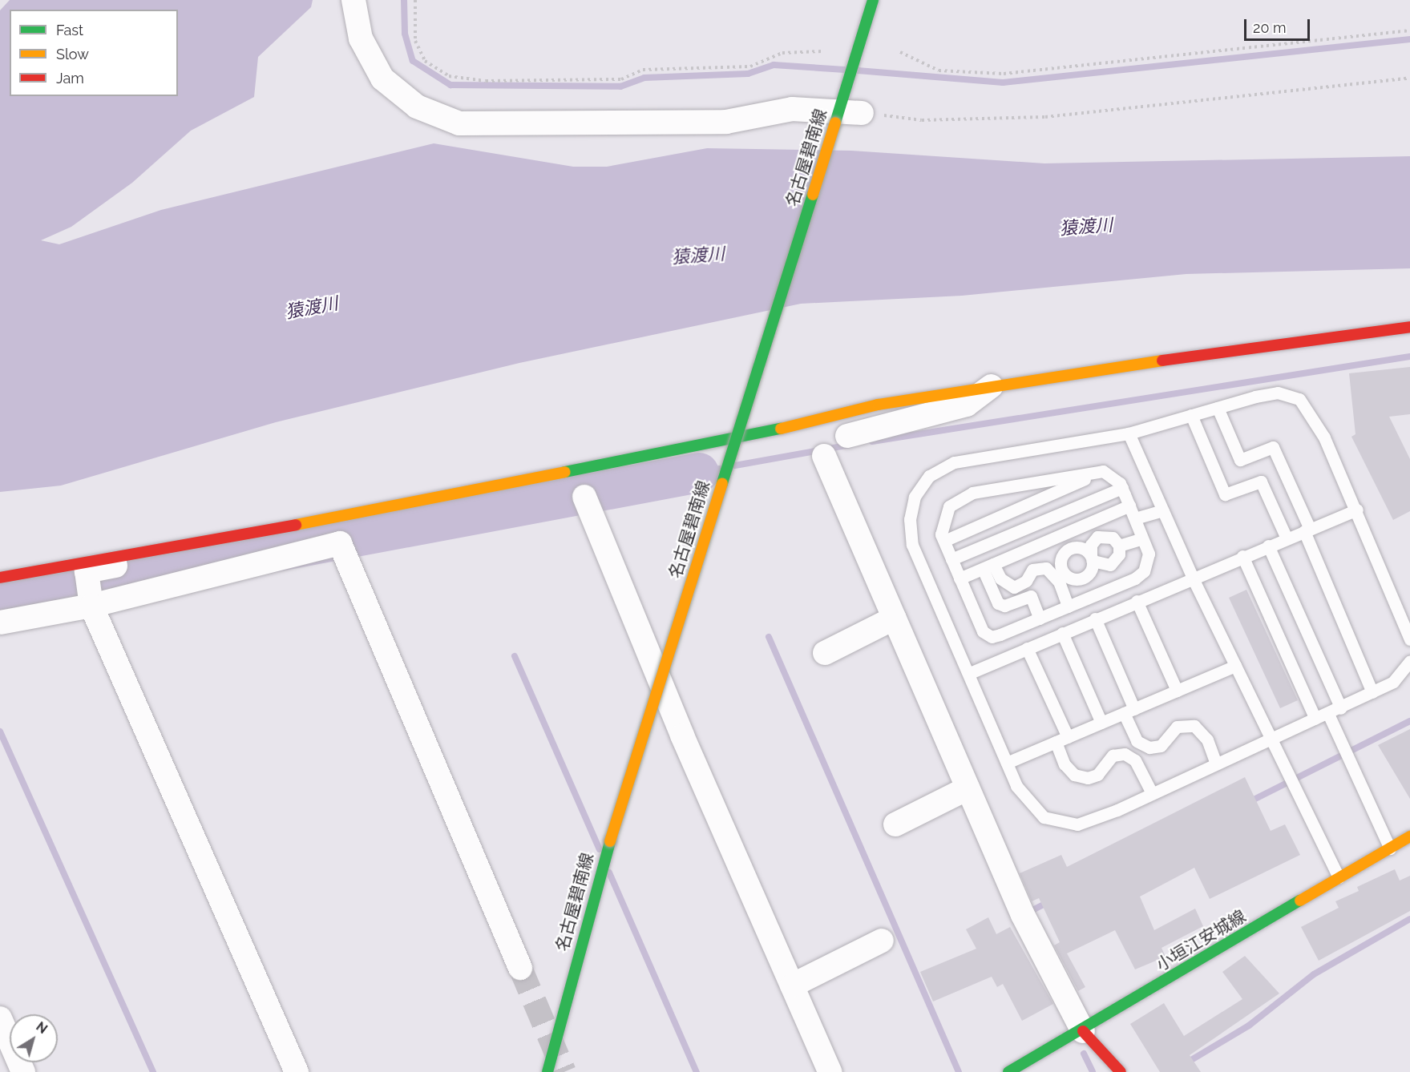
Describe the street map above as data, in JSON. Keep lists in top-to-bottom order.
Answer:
{
  "streets": {
    "main road": ["名古屋碧南線", "小垣江安城線"]
  },
  "water": ["猿渡川"],
  "legend": ["Fast", "Slow", "Jam"],
  "scale_bar": "20 m",
  "north": "top right"
}
